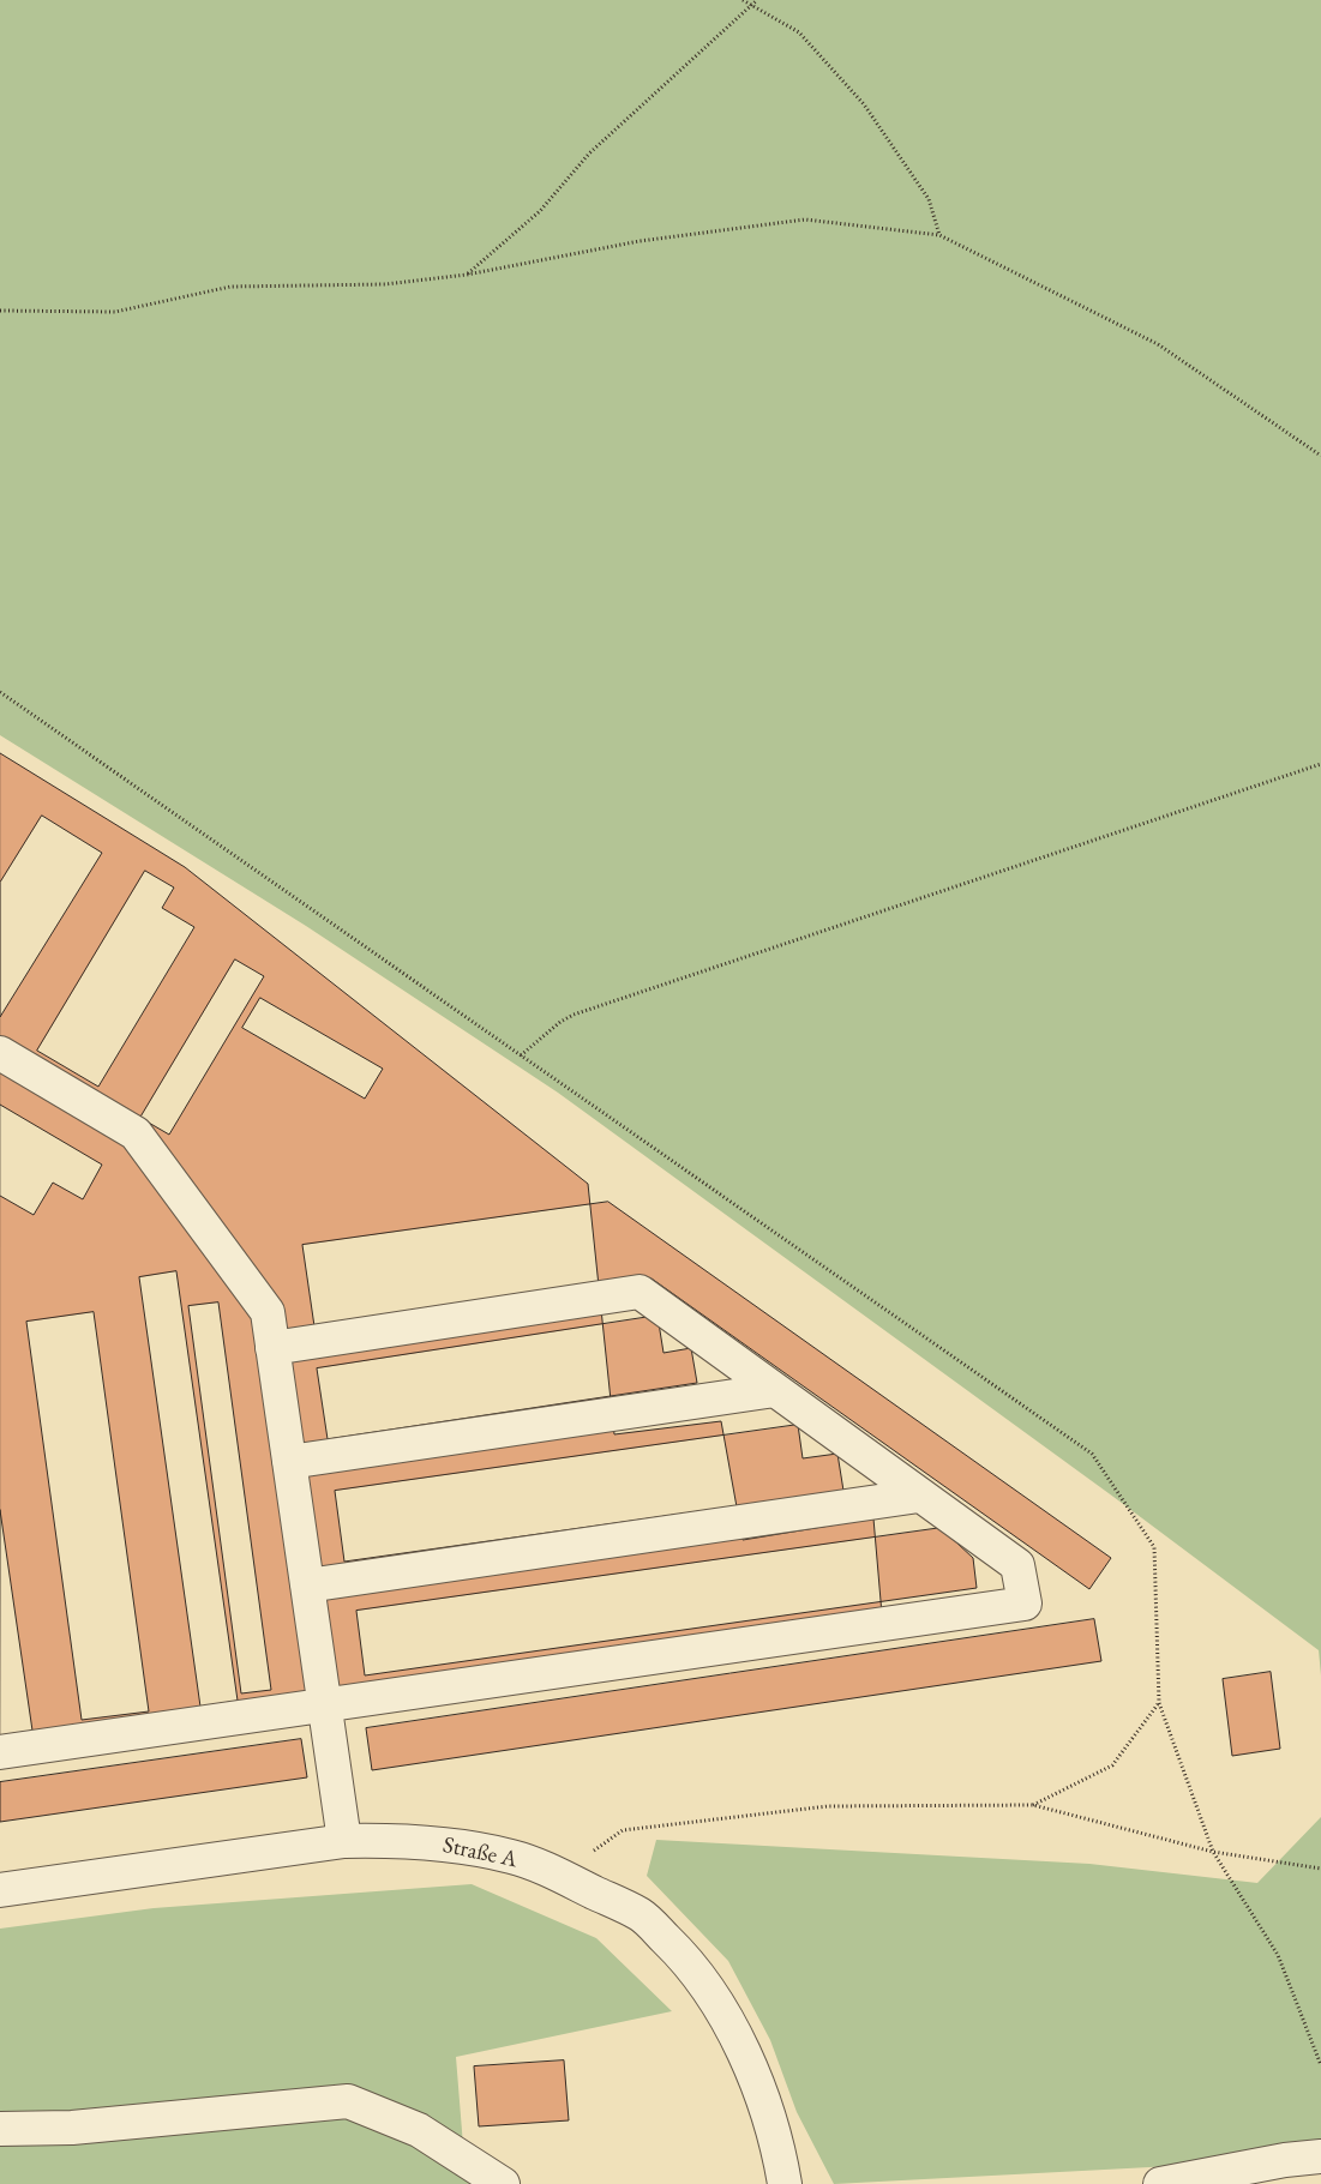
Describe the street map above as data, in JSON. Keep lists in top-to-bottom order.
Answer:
{
  "streets": {
    "street": ["Straße A"]
  }
}
